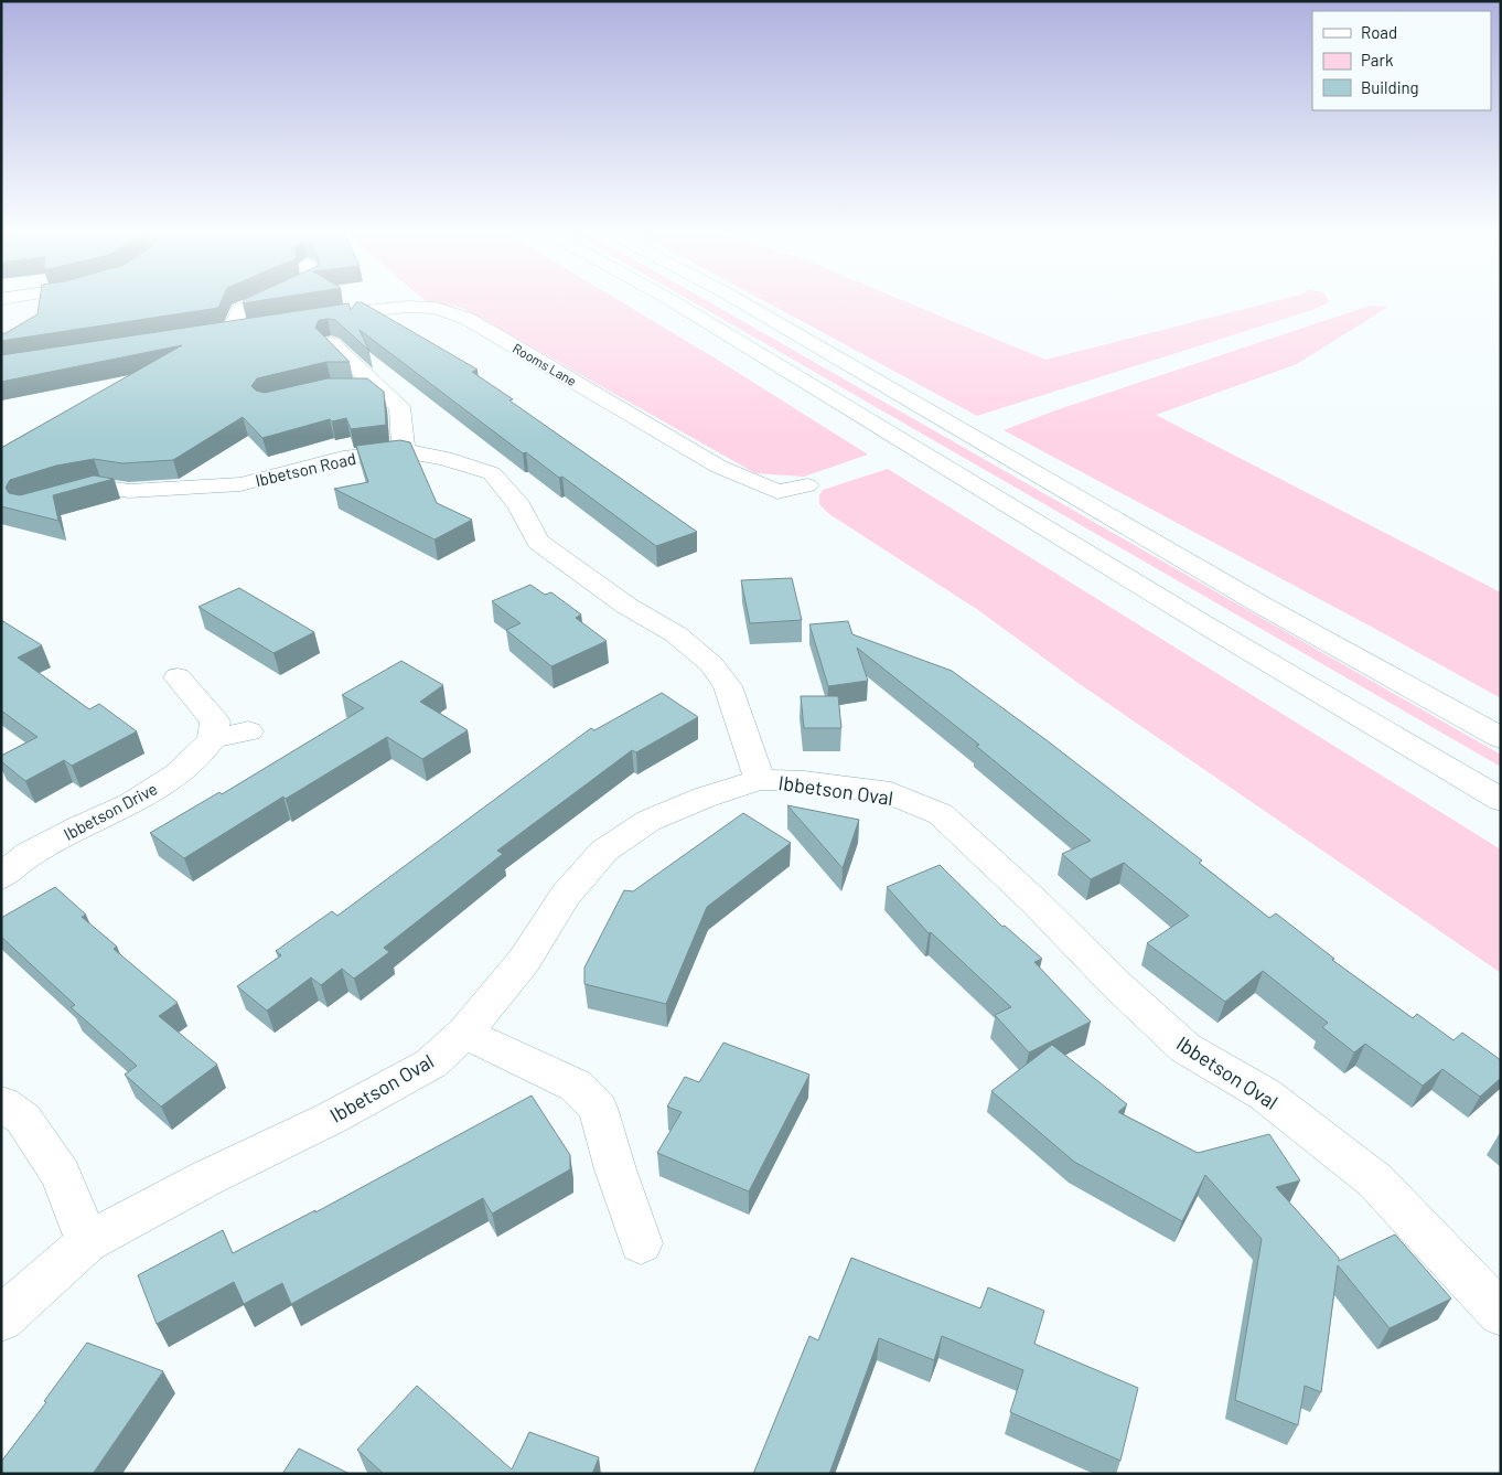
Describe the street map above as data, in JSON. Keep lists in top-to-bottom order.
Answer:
{
  "streets": {
    "main road": [
      "Rooms Lane",
      "Ibbetson Road",
      "Ibbetson Oval",
      "Ibbetson Drive"
    ]
  },
  "crossings": [
    ["Ibbetson Road", "Ibbetson Oval"]
  ],
  "legend": ["Road", "Park", "Building"]
}
